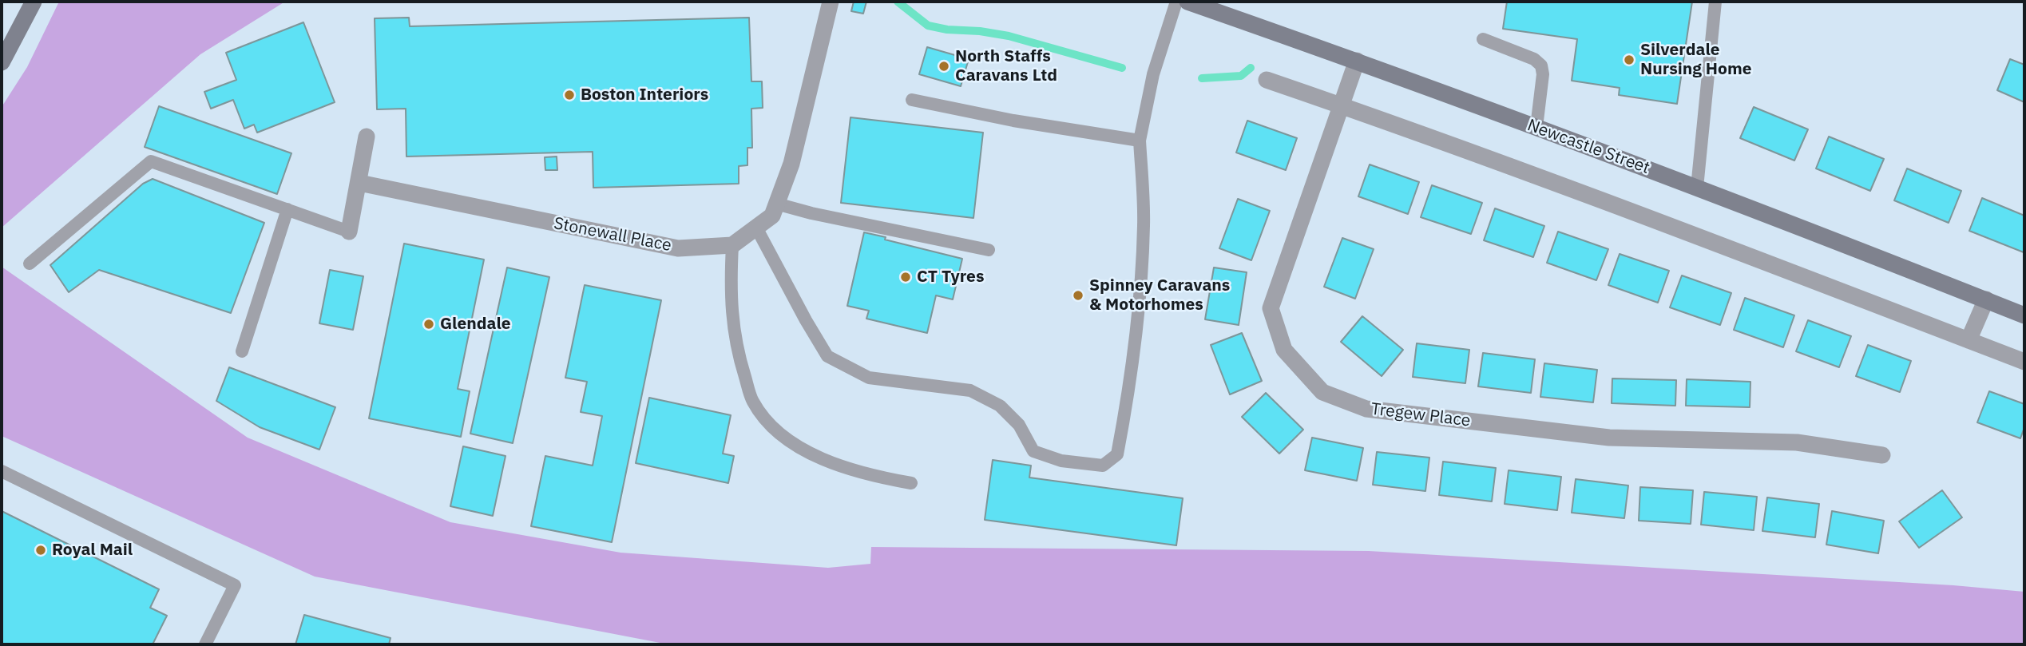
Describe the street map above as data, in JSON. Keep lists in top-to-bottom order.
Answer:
{
  "streets": {
    "main road": ["Newcastle Street"],
    "street": ["Stonewall Place", "Tregew Place"]
  },
  "crossings": [
    ["Newcastle Street", "Tregew Place"]
  ],
  "places": [
    "Silverdale Nursing Home",
    "North Staffs Caravans Ltd",
    "Boston Interiors",
    "CT Tyres",
    "Spinney Caravans & Motorhomes",
    "Glendale",
    "Royal Mail"
  ]
}
